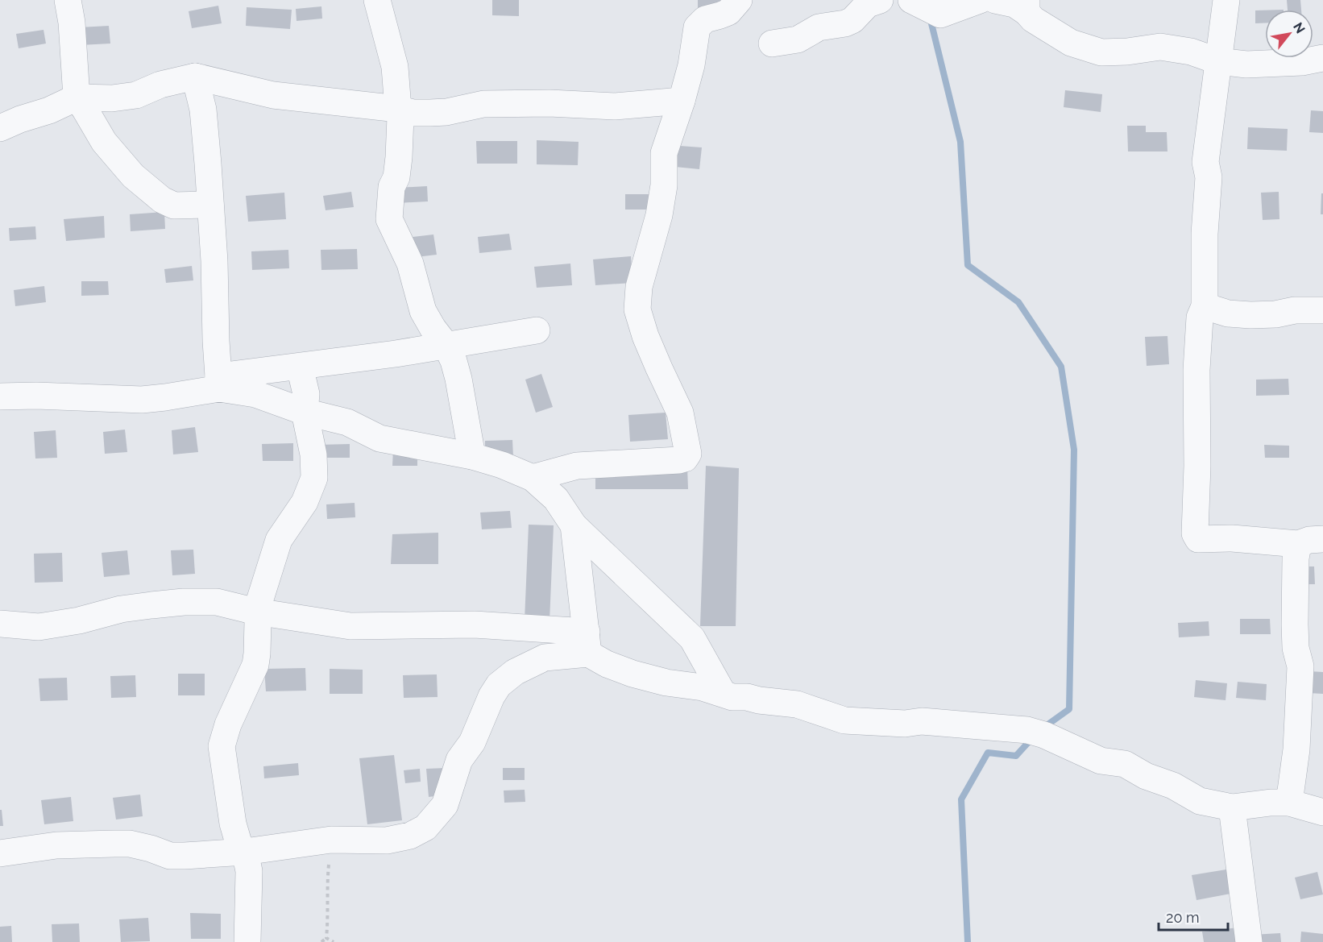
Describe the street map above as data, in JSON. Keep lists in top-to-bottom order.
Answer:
{
  "scale_bar": "20 m",
  "north": "top right"
}
